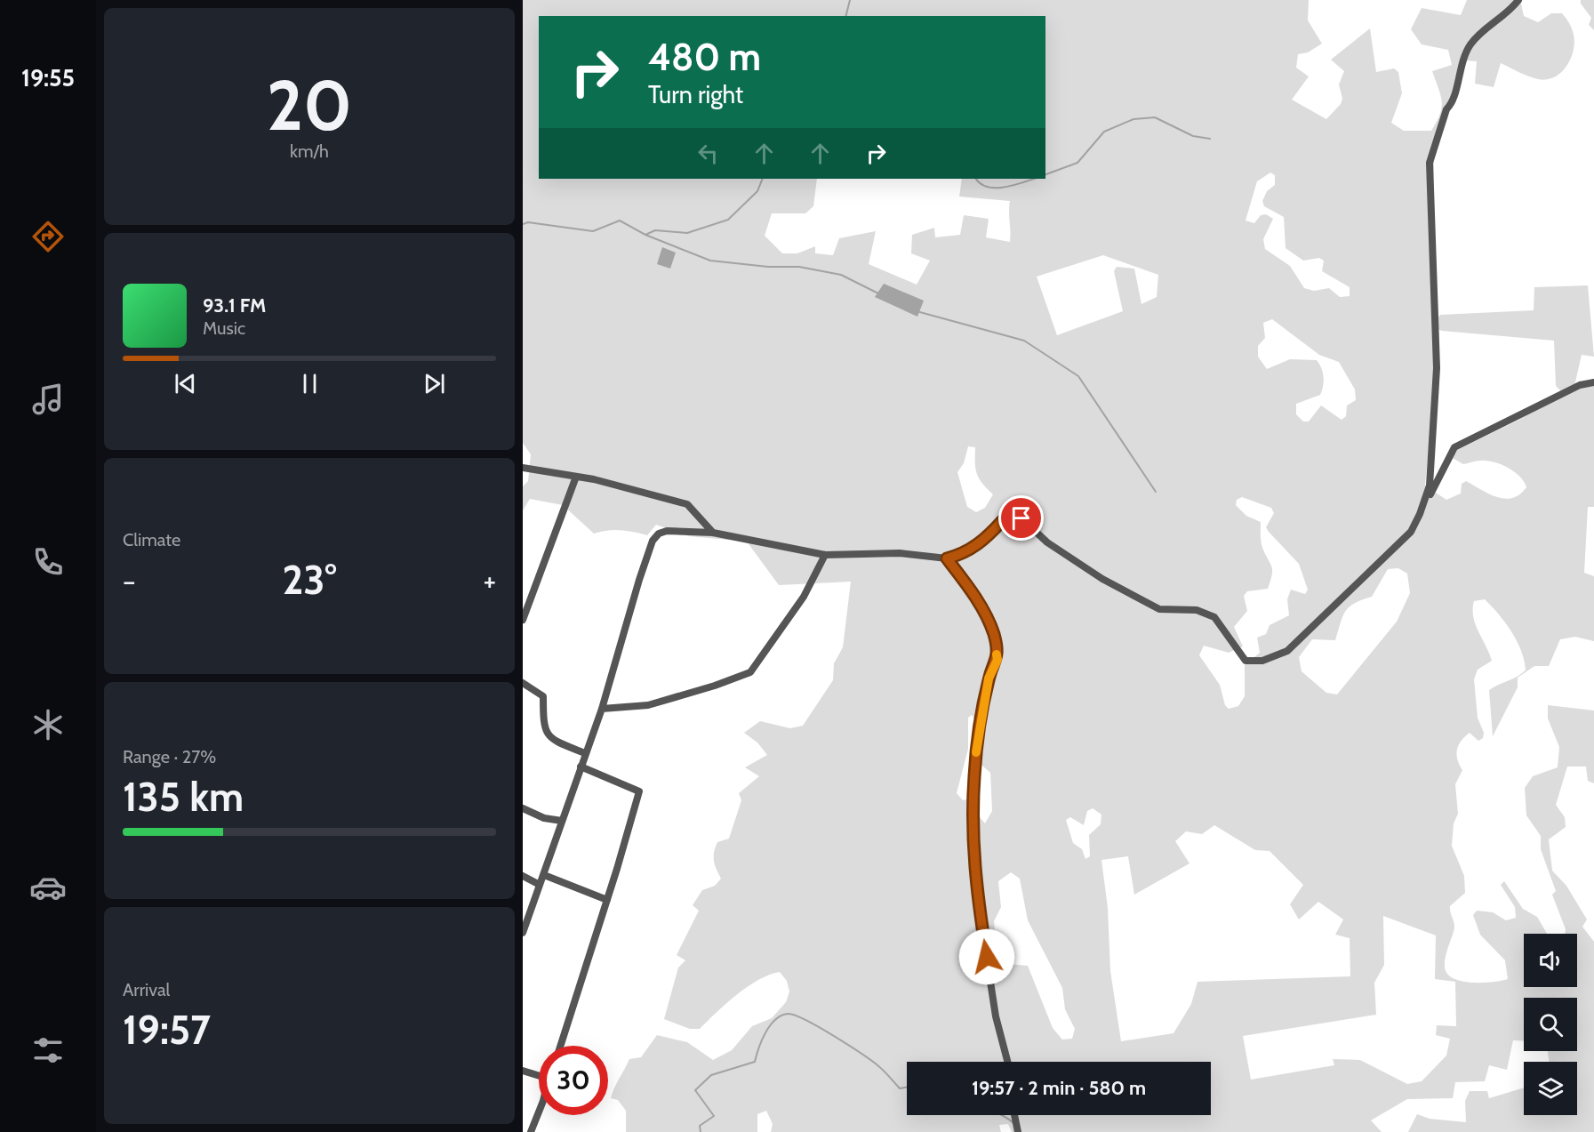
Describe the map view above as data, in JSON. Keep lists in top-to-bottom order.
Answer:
{
  "page": {
    "tabs": "19:55",
    "tile": [
      ["20", "km/h"],
      "Climate",
      ["Range · 27%", "135 km"],
      ["Arrival", "19:57"]
    ],
    "turn": ["480 m", "Turn right"],
    "song": ["93.1 FM", "Music"],
    "heat": ["−", "23°", "+"],
    "limit": "30",
    "trip": "19:57 · 2 min · 580 m"
  }
}
